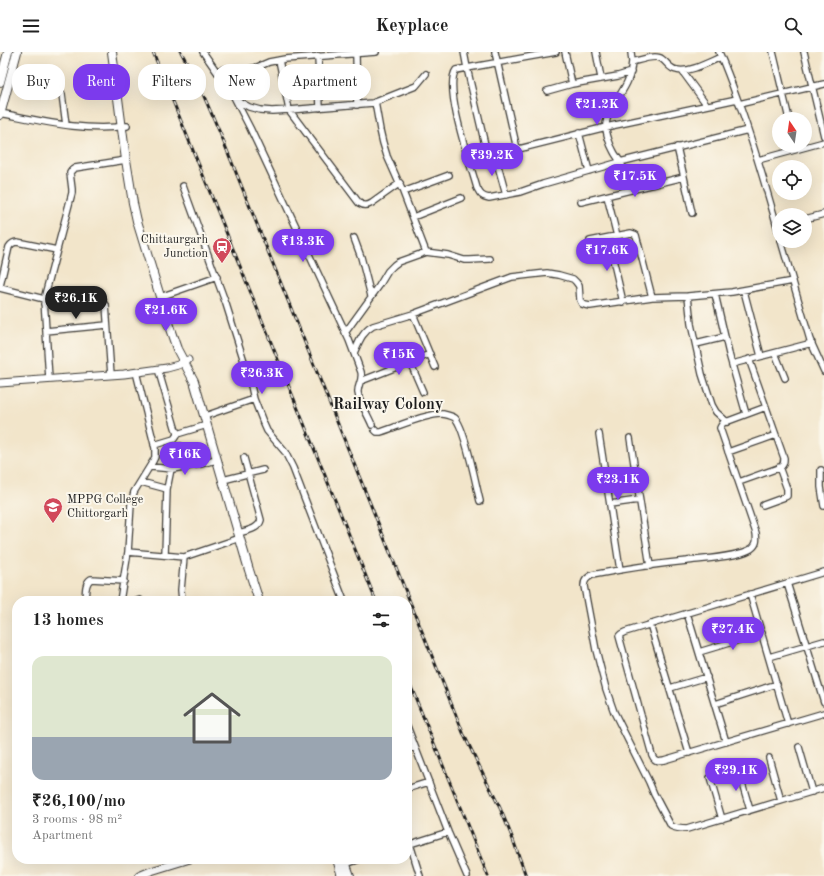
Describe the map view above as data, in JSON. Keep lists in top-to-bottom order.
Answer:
{
  "districts": ["Railway Colony"],
  "places": {
    "station": ["Chittaurgarh Junction"],
    "school or university": ["MPPG College Chittorgarh"]
  },
  "north": "top",
  "page": {
    "header": "Keyplace",
    "chip": [
      "Buy",
      "Rent",
      "Filters",
      "New",
      "Apartment"
    ],
    "price": [
      "₹21.2K",
      "₹39.2K",
      "₹17.5K",
      "₹13.3K",
      "₹17.6K",
      "₹26.1K",
      "₹21.6K",
      "₹15K",
      "₹26.3K",
      "₹16K",
      "₹23.1K",
      "₹27.4K",
      "₹29.1K"
    ],
    "heading": "13 homes",
    "list": [
      {
        "name": "₹26,100/mo",
        "note": "3 rooms · 98 m² · Apartment"
      }
    ]
  }
}
